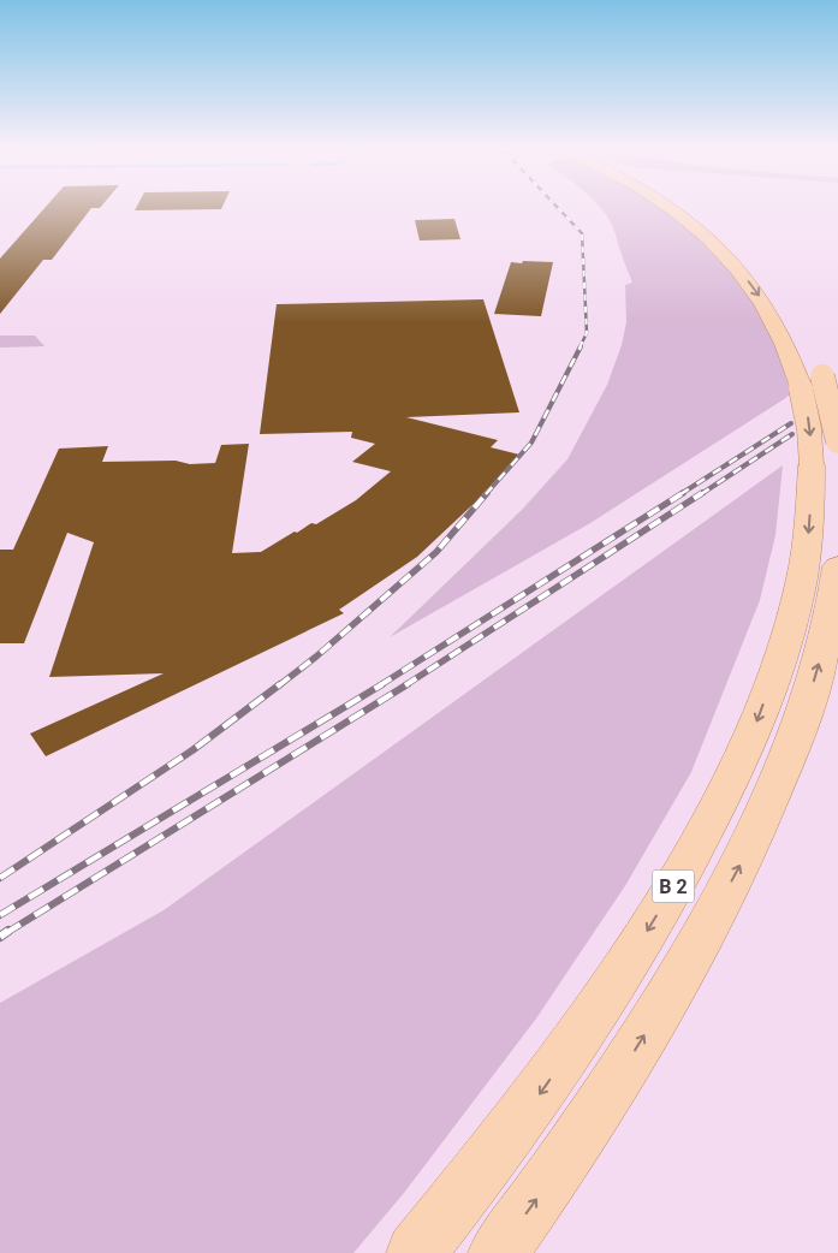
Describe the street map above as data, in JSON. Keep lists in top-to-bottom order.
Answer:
{
  "streets": {
    "main road": ["B 2"]
  }
}
